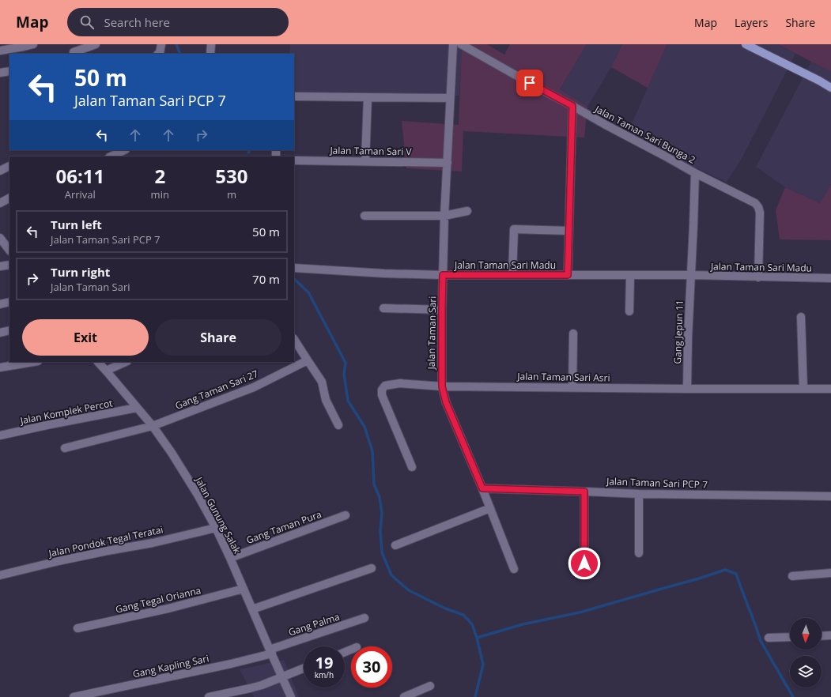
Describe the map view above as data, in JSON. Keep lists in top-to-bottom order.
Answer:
{
  "streets": {
    "street": [
      "Jalan Taman Sari Bunga 2",
      "Jalan Taman Sari V",
      "Jalan Taman Sari Madu",
      "Gang Jepun 11",
      "Jalan Taman Sari",
      "Jalan Taman Sari Asri",
      "Gang Taman Sari 27",
      "Jalan Komplek Percot",
      "Jalan Taman Sari PCP 7",
      "Jalan Gunung Salak",
      "Gang Taman Pura",
      "Jalan Pondok Tegal Teratai",
      "Gang Tegal Orianna",
      "Gang Palma",
      "Gang Kapling Sari"
    ]
  },
  "crossings": [
    ["Jalan Taman Sari Bunga 2", "Jalan Taman Sari Madu"],
    ["Jalan Taman Sari Bunga 2", "Gang Jepun 11"],
    ["Jalan Taman Sari V", "Jalan Taman Sari"],
    ["Jalan Taman Sari Madu", "Gang Jepun 11"],
    ["Jalan Taman Sari Madu", "Jalan Taman Sari"],
    ["Gang Jepun 11", "Jalan Taman Sari Asri"],
    ["Jalan Taman Sari", "Jalan Taman Sari Asri"],
    ["Jalan Taman Sari", "Jalan Taman Sari PCP 7"],
    ["Gang Taman Sari 27", "Jalan Gunung Salak"],
    ["Jalan Komplek Percot", "Jalan Gunung Salak"],
    ["Jalan Gunung Salak", "Gang Taman Pura"],
    ["Jalan Gunung Salak", "Jalan Pondok Tegal Teratai"],
    ["Jalan Gunung Salak", "Gang Tegal Orianna"],
    ["Jalan Gunung Salak", "Gang Palma"],
    ["Jalan Gunung Salak", "Gang Kapling Sari"],
    ["Gang Palma", "Gang Kapling Sari"]
  ],
  "north": "bottom",
  "page": {
    "header": "Map",
    "search": "Search here",
    "nav": ["Map", "Layers", "Share"],
    "turn": ["50 m", "Jalan Taman Sari PCP 7"],
    "eta": [
      "06:11",
      "Arrival",
      "2",
      "min",
      "530",
      "m"
    ],
    "list": [
      {
        "name": "Turn left",
        "note": "Jalan Taman Sari PCP 7",
        "value": "50 m"
      },
      {
        "name": "Turn right",
        "note": "Jalan Taman Sari",
        "value": "70 m"
      }
    ],
    "buttons": ["Exit", "Share"],
    "speed": "19 km/h",
    "limit": "30"
  }
}
